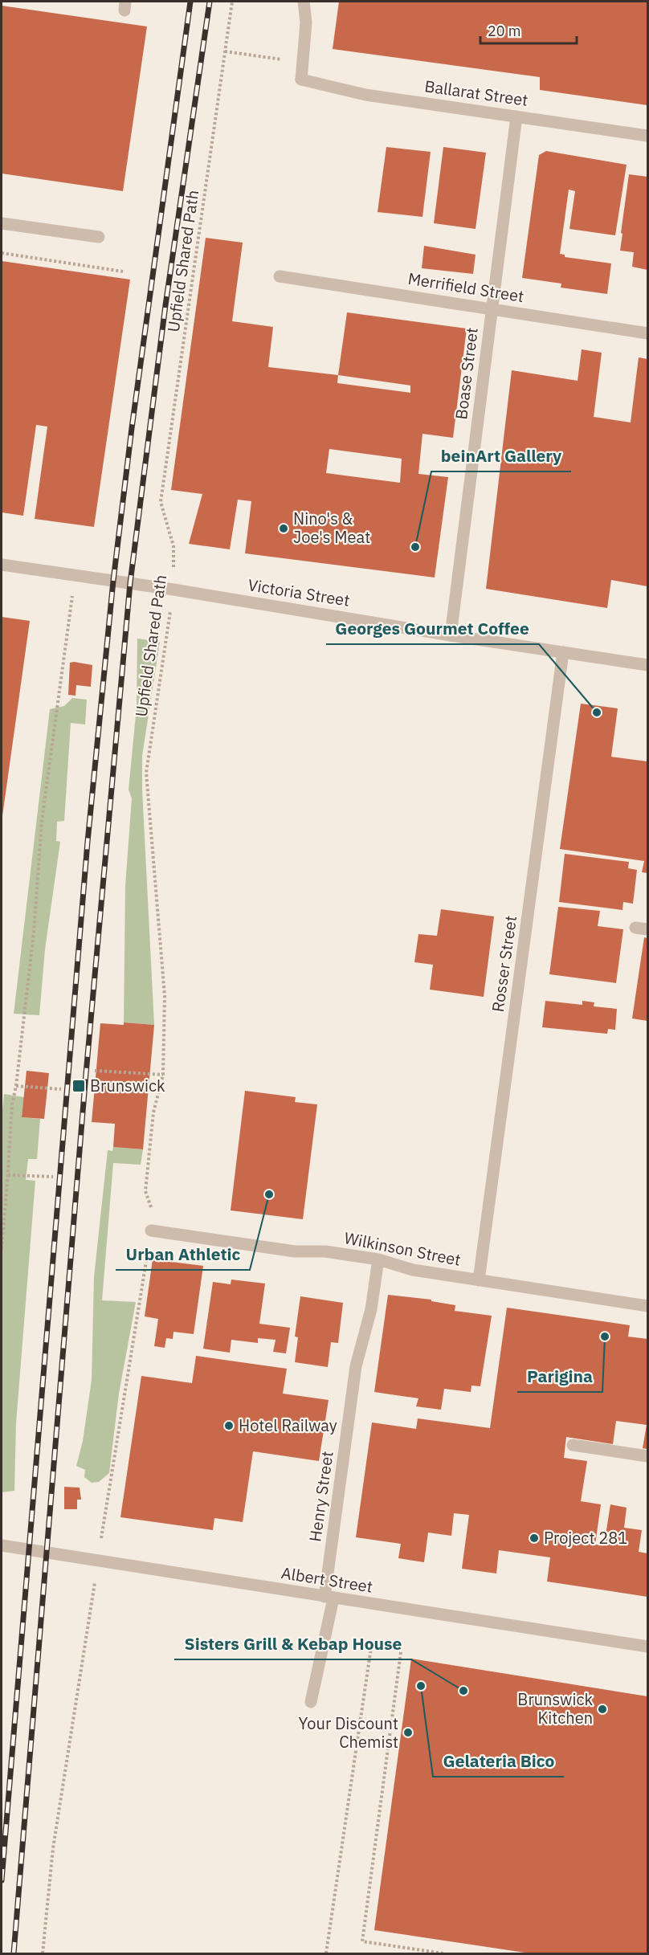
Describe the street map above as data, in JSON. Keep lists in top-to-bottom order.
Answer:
{
  "streets": {
    "street": [
      "Ballarat Street",
      "Merrifield Street",
      "Boase Street",
      "Victoria Street",
      "Rosser Street",
      "Wilkinson Street",
      "Henry Street",
      "Albert Street"
    ],
    "path": ["Upfield Shared Path"]
  },
  "crossings": [
    ["Ballarat Street", "Boase Street"],
    ["Upfield Shared Path", "Victoria Street"],
    ["Merrifield Street", "Boase Street"],
    ["Boase Street", "Victoria Street"],
    ["Victoria Street", "Rosser Street"],
    ["Rosser Street", "Wilkinson Street"],
    ["Wilkinson Street", "Henry Street"],
    ["Henry Street", "Albert Street"]
  ],
  "places": {
    "other": [
      "Nino's & Joe's Meat",
      "beinArt Gallery",
      "Georges Gourmet Coffee",
      "Urban Athletic",
      "Parigina",
      "Hotel Railway",
      "Project 281",
      "Gelateria Bico",
      "Sisters Grill & Kebap House",
      "Brunswick Kitchen",
      "Your Discount Chemist"
    ],
    "transit": ["Brunswick"]
  },
  "scale_bar": "20 m"
}
